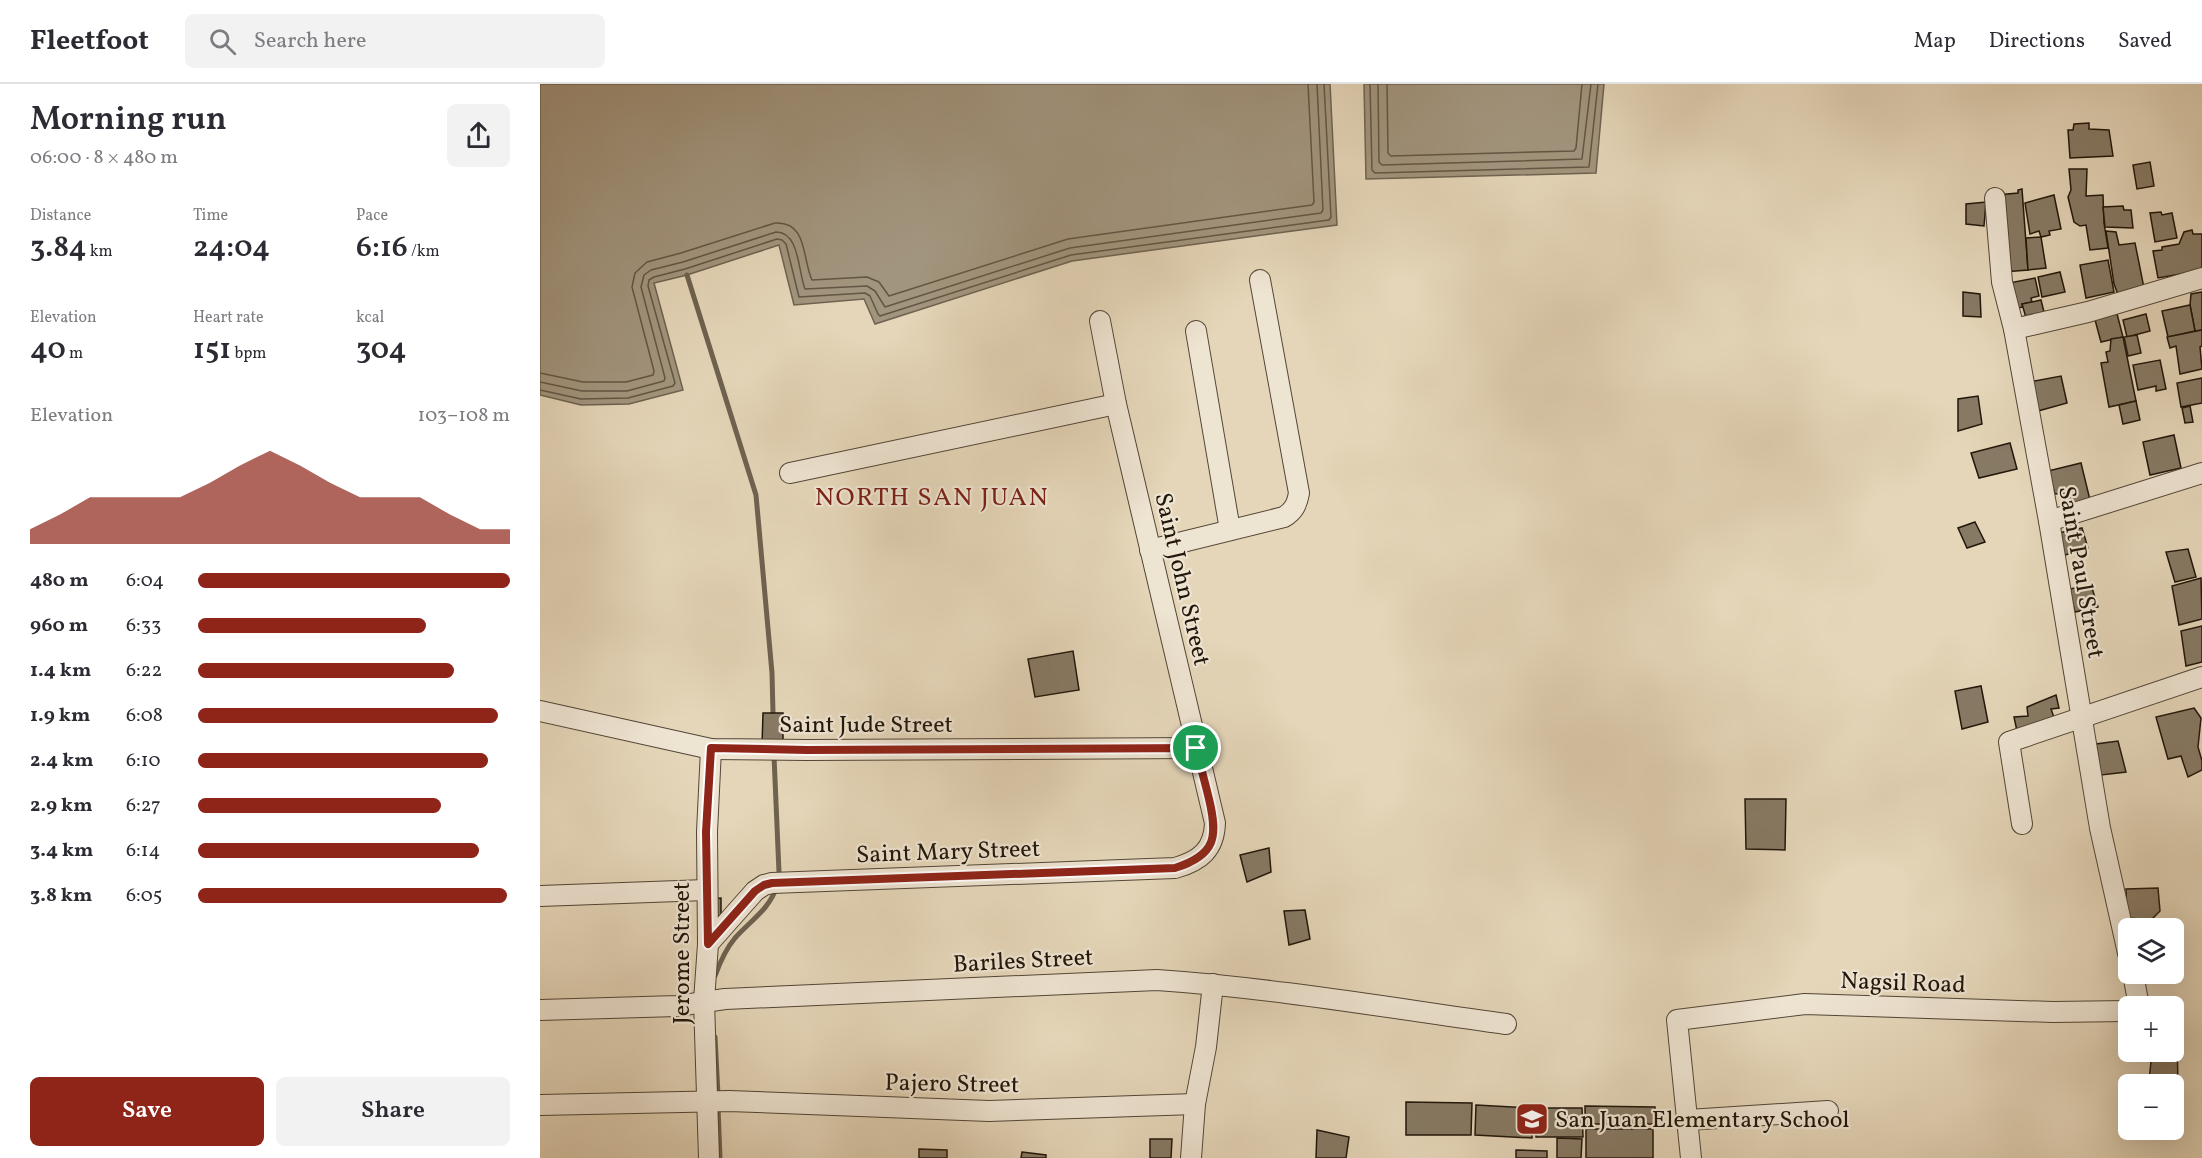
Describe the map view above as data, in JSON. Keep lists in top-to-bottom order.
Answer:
{
  "streets": {
    "street": [
      "Saint Paul Street",
      "Saint John Street",
      "Saint Jude Street",
      "Saint Mary Street",
      "Jerome Street",
      "Bariles Street",
      "Nagsil Road",
      "Pajero Street"
    ]
  },
  "crossings": [
    ["Saint John Street", "Saint Jude Street"],
    ["Saint John Street", "Saint Mary Street"],
    ["Saint Jude Street", "Jerome Street"],
    ["Saint Mary Street", "Jerome Street"],
    ["Jerome Street", "Bariles Street"],
    ["Jerome Street", "Pajero Street"]
  ],
  "districts": ["NORTH SAN JUAN"],
  "places": {
    "school or university": ["San Juan Elementary School"]
  },
  "page": {
    "header": "Fleetfoot",
    "search": "Search here",
    "nav": ["Map", "Directions", "Saved"],
    "heading": ["Morning run", "06:00 · 8 × 480 m"],
    "stats": [
      ["Distance", "3.84 km"],
      ["Time", "24:04"],
      ["Pace", "6:16 /km"],
      ["Elevation", "40 m"],
      ["Heart rate", "151 bpm"],
      ["kcal", "304"]
    ],
    "chart": ["Elevation", "103–108 m"],
    "list": [
      {
        "name": "480 m",
        "note": "6:04"
      },
      {
        "name": "960 m",
        "note": "6:33"
      },
      {
        "name": "1.4 km",
        "note": "6:22"
      },
      {
        "name": "1.9 km",
        "note": "6:08"
      },
      {
        "name": "2.4 km",
        "note": "6:10"
      },
      {
        "name": "2.9 km",
        "note": "6:27"
      },
      {
        "name": "3.4 km",
        "note": "6:14"
      },
      {
        "name": "3.8 km",
        "note": "6:05"
      }
    ],
    "map_buttons": ["+", "−"],
    "buttons": ["Save", "Share"]
  }
}
